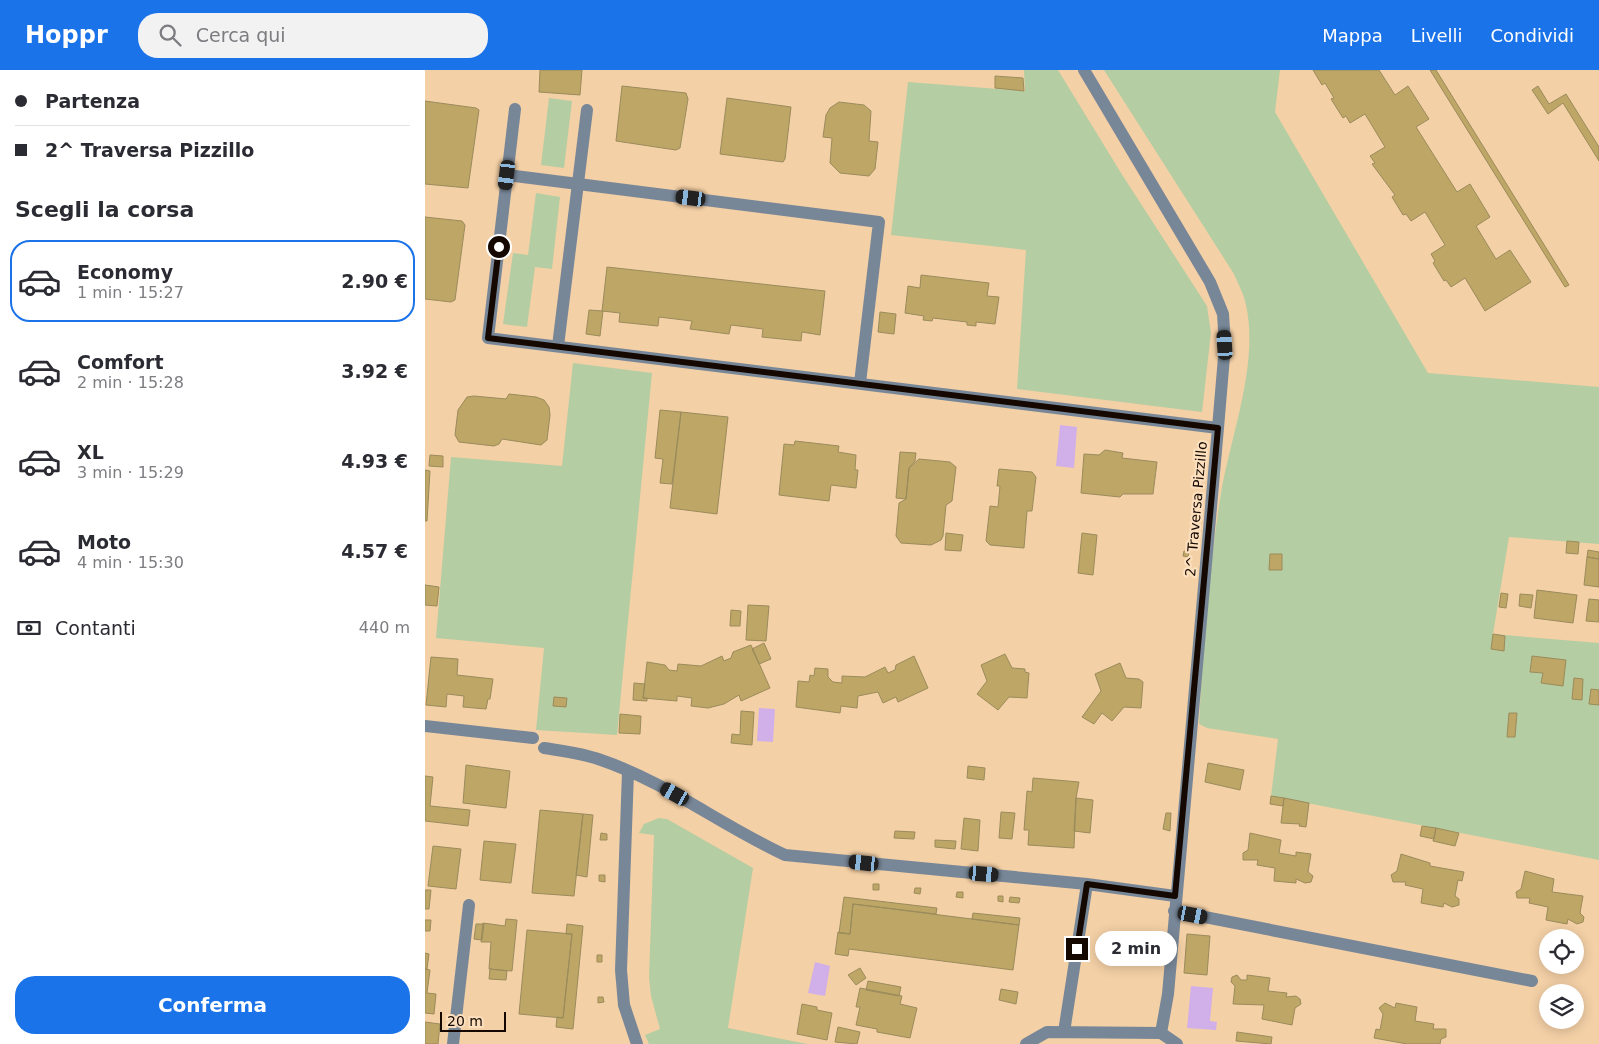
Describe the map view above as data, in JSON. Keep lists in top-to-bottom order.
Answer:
{
  "streets": {
    "street": ["2^ Traversa Pizzillo"]
  },
  "scale_bar": "20 m",
  "page": {
    "header": "Hoppr",
    "search": "Cerca qui",
    "nav": ["Mappa", "Livelli", "Condividi"],
    "banner": ["Partenza", "2^ Traversa Pizzillo"],
    "heading": "Scegli la corsa",
    "list": [
      {
        "name": "Economy",
        "note": "1 min · 15:27",
        "value": "2.90 €"
      },
      {
        "name": "Comfort",
        "note": "2 min · 15:28",
        "value": "3.92 €"
      },
      {
        "name": "XL",
        "note": "3 min · 15:29",
        "value": "4.93 €"
      },
      {
        "name": "Moto",
        "note": "4 min · 15:30",
        "value": "4.57 €"
      }
    ],
    "pay": ["Contanti", "440 m"],
    "bubble": "2 min",
    "buttons": "Conferma",
    "scale": "20 m"
  }
}
